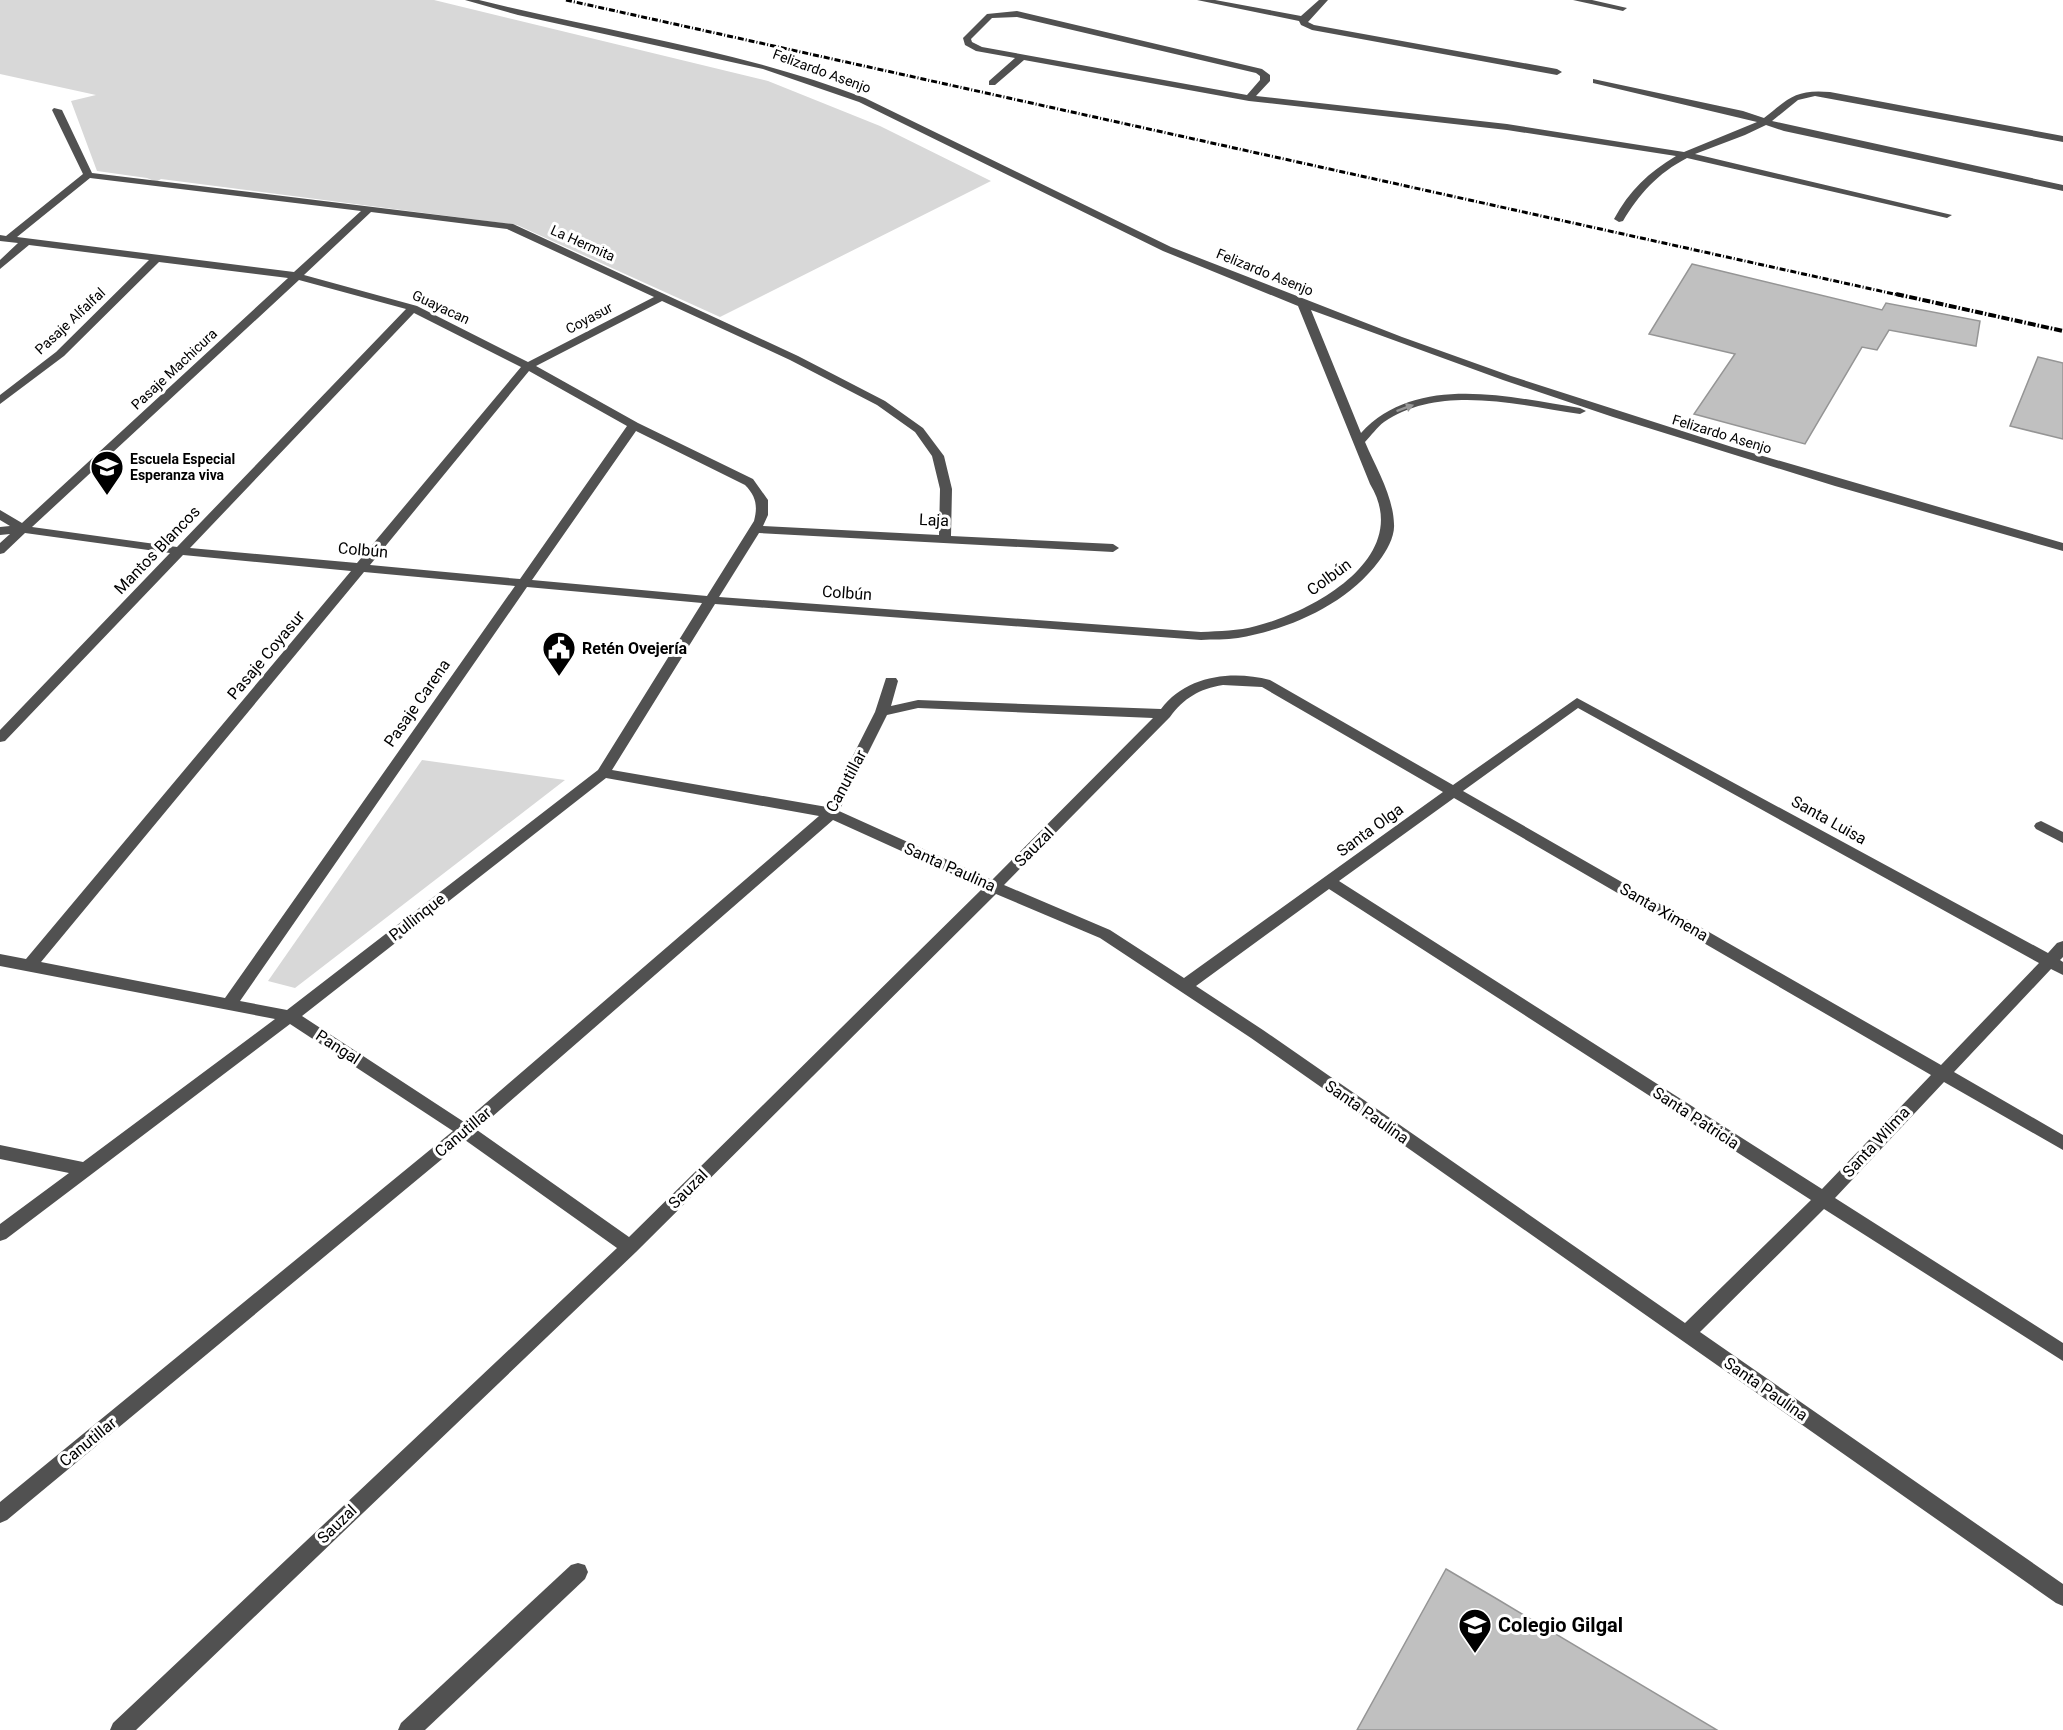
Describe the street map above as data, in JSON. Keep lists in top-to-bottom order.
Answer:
{
  "streets": {
    "street": [
      "Felizardo Asenjo",
      "La Hermita",
      "Guayacan",
      "Coyasur",
      "Pasaje Alfalfal",
      "Pasaje Machicura",
      "Laja",
      "Mantos Blancos",
      "Colbún",
      "Pasaje Coyasur",
      "Pasaje Carena",
      "Canutillar",
      "Santa Luisa",
      "Santa Olga",
      "Sauzal",
      "Santa Paulina",
      "Santa Ximena",
      "Pullinque",
      "Pangal",
      "Santa Patricia",
      "Santa Wilma"
    ]
  },
  "crossings": [
    ["Felizardo Asenjo", "Colbún"],
    ["La Hermita", "Coyasur"],
    ["La Hermita", "Pasaje Machicura"],
    ["La Hermita", "Laja"],
    ["Guayacan", "Coyasur"],
    ["Guayacan", "Pasaje Alfalfal"],
    ["Guayacan", "Pasaje Machicura"],
    ["Guayacan", "Laja"],
    ["Guayacan", "Mantos Blancos"],
    ["Guayacan", "Pasaje Coyasur"],
    ["Guayacan", "Pasaje Carena"],
    ["Guayacan", "Pullinque"],
    ["Coyasur", "Pasaje Coyasur"],
    ["Pasaje Machicura", "Colbún"],
    ["Laja", "Pullinque"],
    ["Mantos Blancos", "Colbún"],
    ["Colbún", "Pasaje Coyasur"],
    ["Colbún", "Pasaje Carena"],
    ["Colbún", "Pullinque"],
    ["Pasaje Coyasur", "Pangal"],
    ["Pasaje Carena", "Pangal"],
    ["Canutillar", "Santa Paulina"],
    ["Canutillar", "Pangal"],
    ["Santa Luisa", "Santa Olga"],
    ["Santa Luisa", "Santa Wilma"],
    ["Santa Olga", "Santa Paulina"],
    ["Santa Olga", "Santa Ximena"],
    ["Santa Olga", "Santa Patricia"],
    ["Sauzal", "Santa Paulina"],
    ["Sauzal", "Santa Ximena"],
    ["Sauzal", "Pangal"],
    ["Santa Paulina", "Pullinque"],
    ["Santa Paulina", "Santa Wilma"],
    ["Santa Ximena", "Santa Wilma"],
    ["Pullinque", "Pangal"],
    ["Santa Patricia", "Santa Wilma"]
  ],
  "places": {
    "school or university": ["Escuela Especial Esperanza viva", "Colegio Gilgal"],
    "public building": ["Retén Ovejería"]
  }
}
